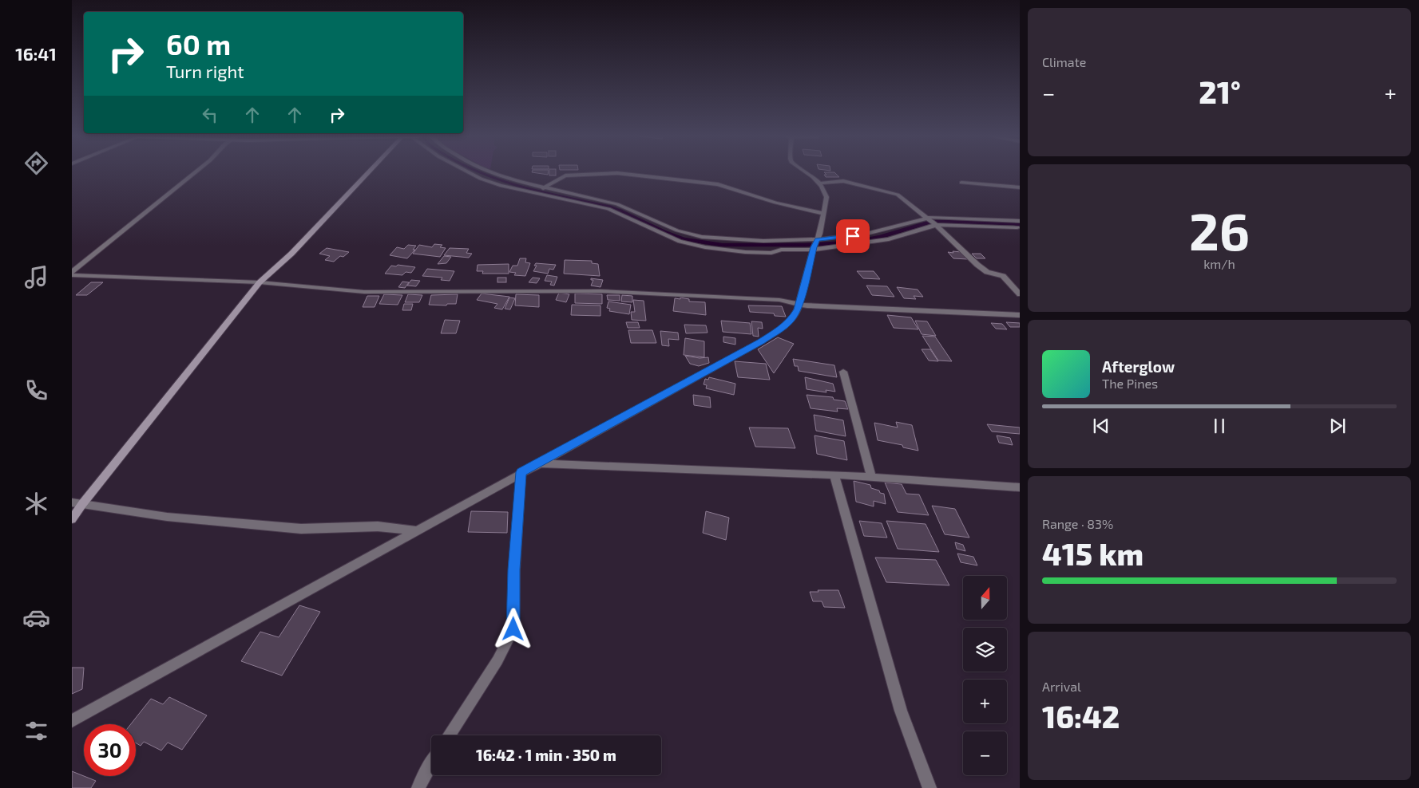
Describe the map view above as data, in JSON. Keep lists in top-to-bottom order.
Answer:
{
  "north": "top",
  "page": {
    "tabs": "16:41",
    "tile": [
      "Climate",
      ["26", "km/h"],
      ["Range · 83%", "415 km"],
      ["Arrival", "16:42"]
    ],
    "turn": ["60 m", "Turn right"],
    "heat": ["−", "21°", "+"],
    "song": ["Afterglow", "The Pines"],
    "map_buttons": ["+", "−"],
    "limit": "30",
    "trip": "16:42 · 1 min · 350 m"
  }
}
